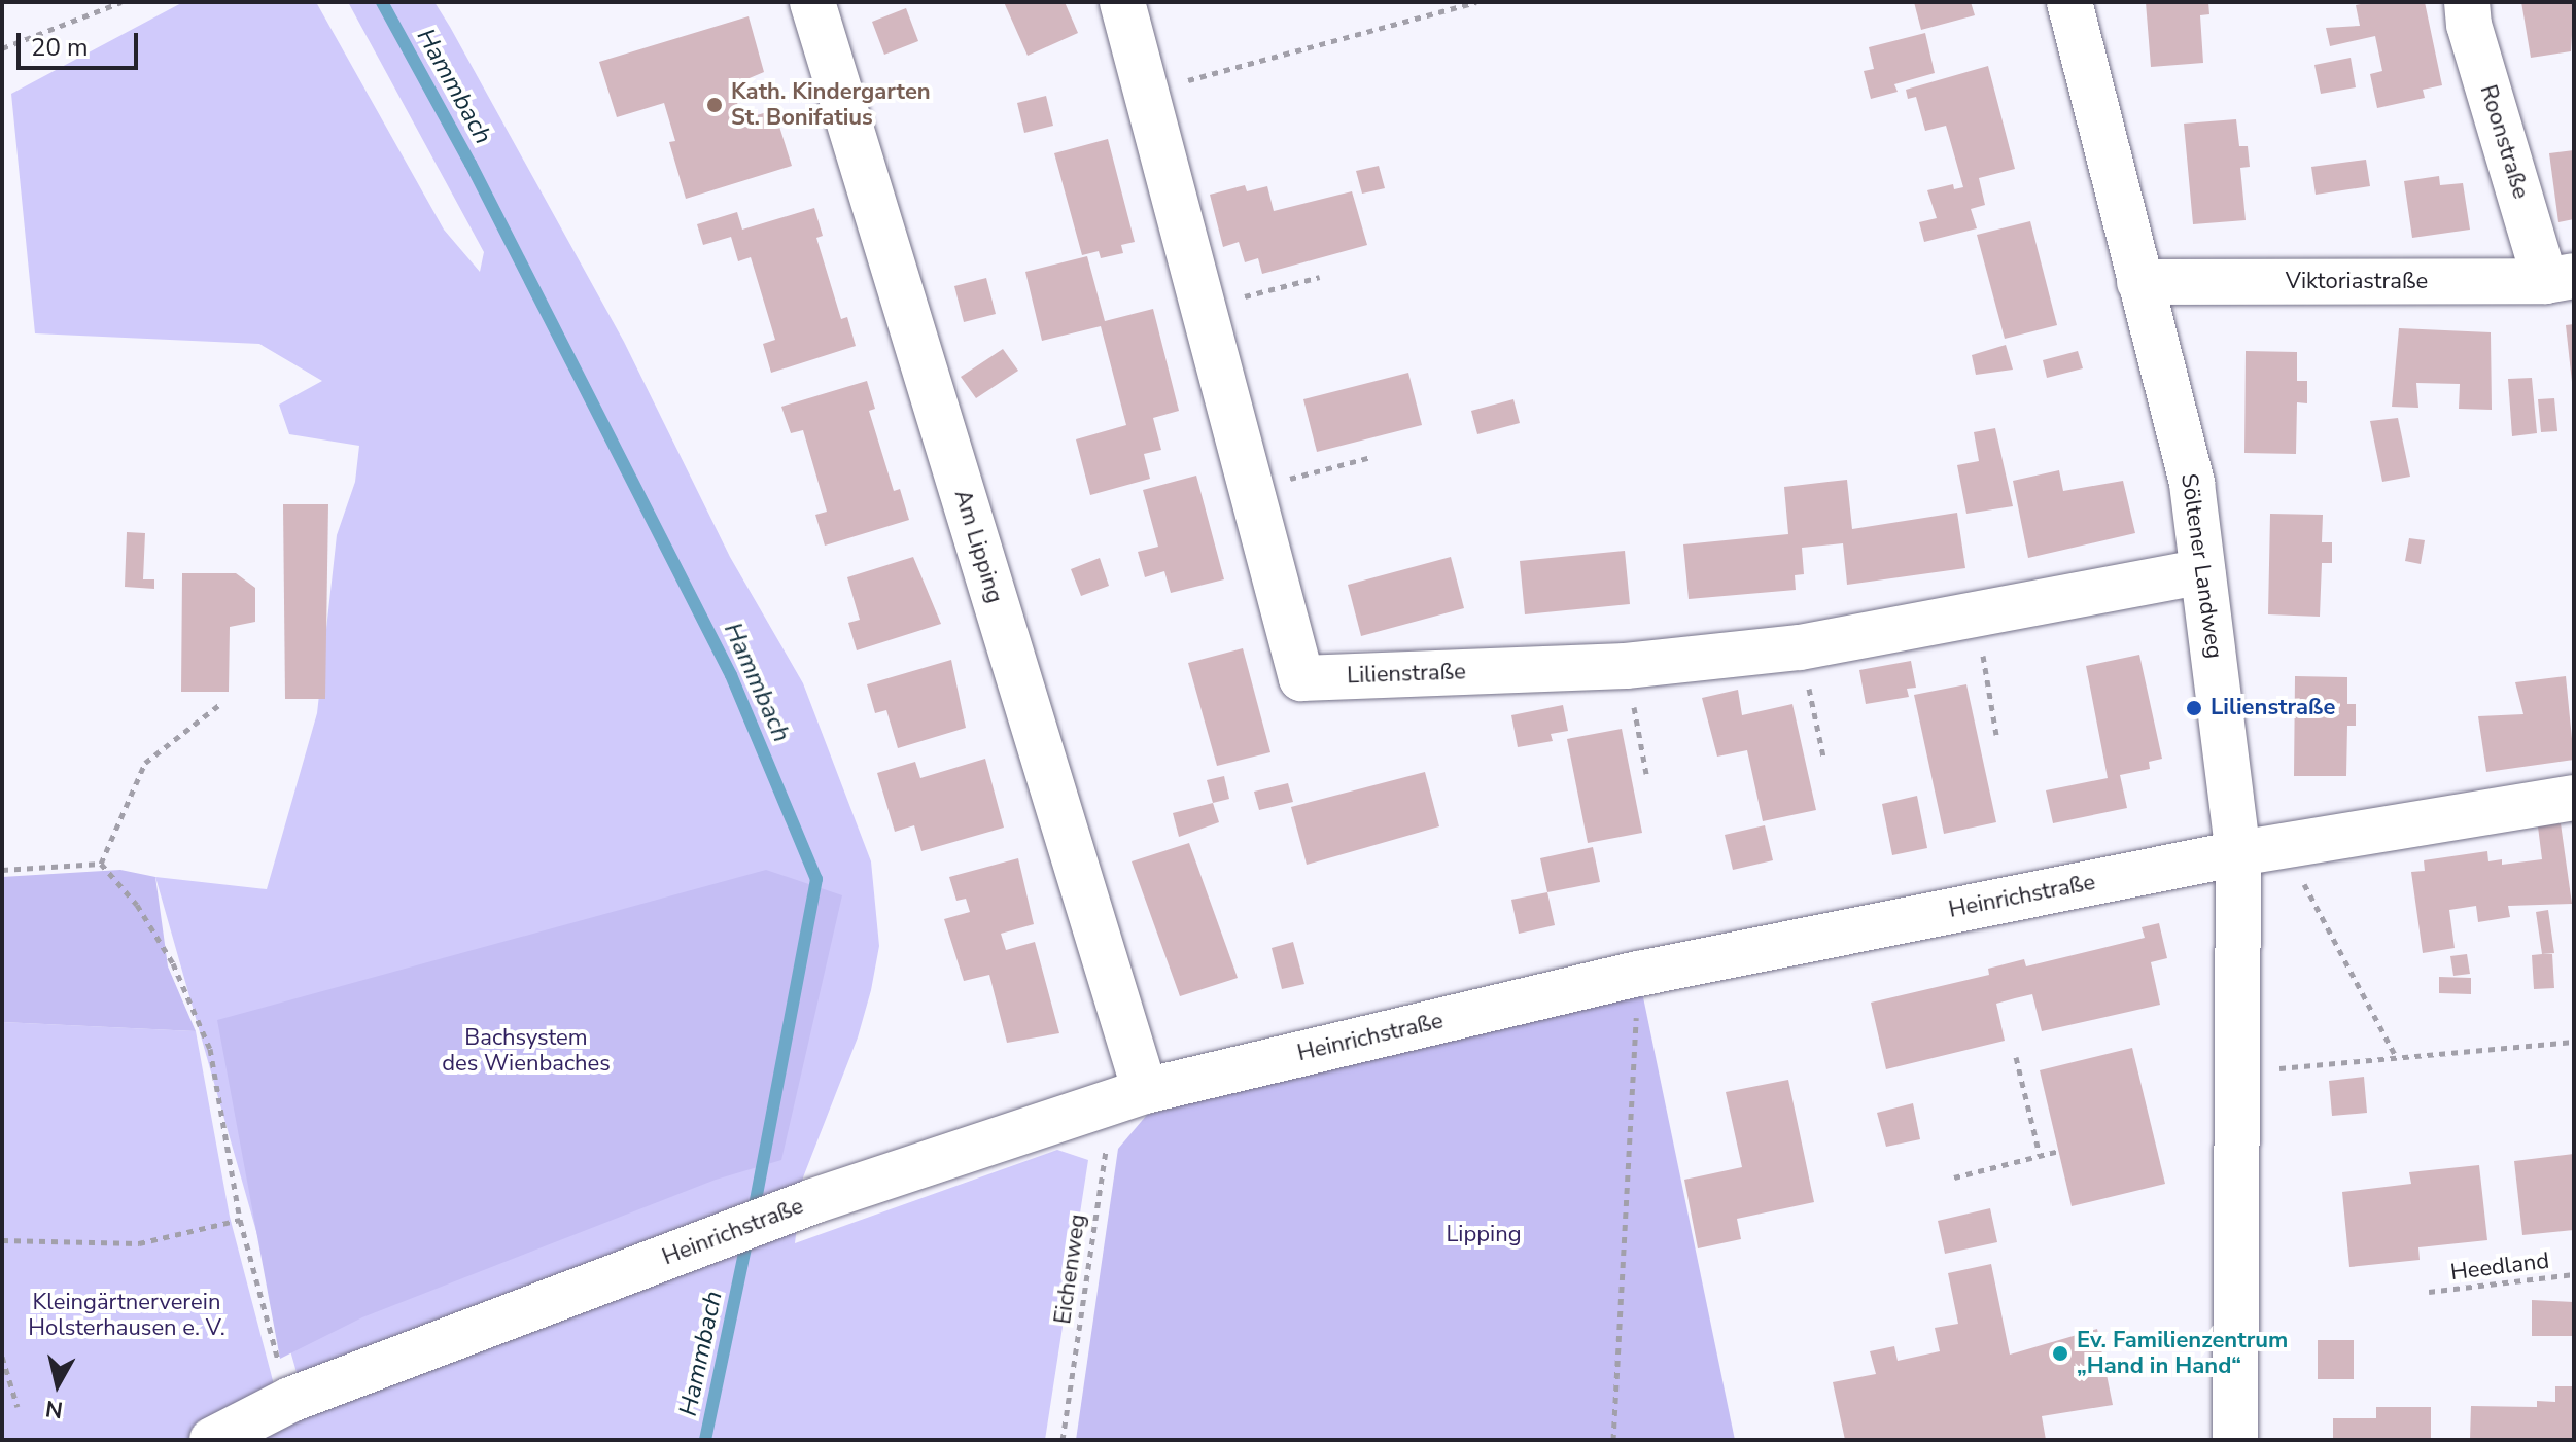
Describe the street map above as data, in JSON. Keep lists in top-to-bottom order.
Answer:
{
  "streets": {
    "street": [
      "Roonstraße",
      "Viktoriastraße",
      "Am Lipping",
      "Söltener Landweg",
      "Lilienstraße",
      "Heinrichstraße"
    ],
    "path": ["Heedland", "Eichenweg"]
  },
  "crossings": [
    ["Roonstraße", "Viktoriastraße"],
    ["Viktoriastraße", "Söltener Landweg"],
    ["Am Lipping", "Heinrichstraße"],
    ["Am Lipping", "Eichenweg"],
    ["Söltener Landweg", "Lilienstraße"],
    ["Söltener Landweg", "Heinrichstraße"],
    ["Heinrichstraße", "Eichenweg"]
  ],
  "water": ["Hammbach"],
  "parks": ["Bachsystem des Wienbaches", "Lipping", "Kleingärtnerverein Holsterhausen e. V."],
  "places": ["Kath. Kindergarten St. Bonifatius", "Lilienstraße", "Ev. Familienzentrum „Hand in Hand“"],
  "scale_bar": "20 m",
  "north": "bottom"
}
